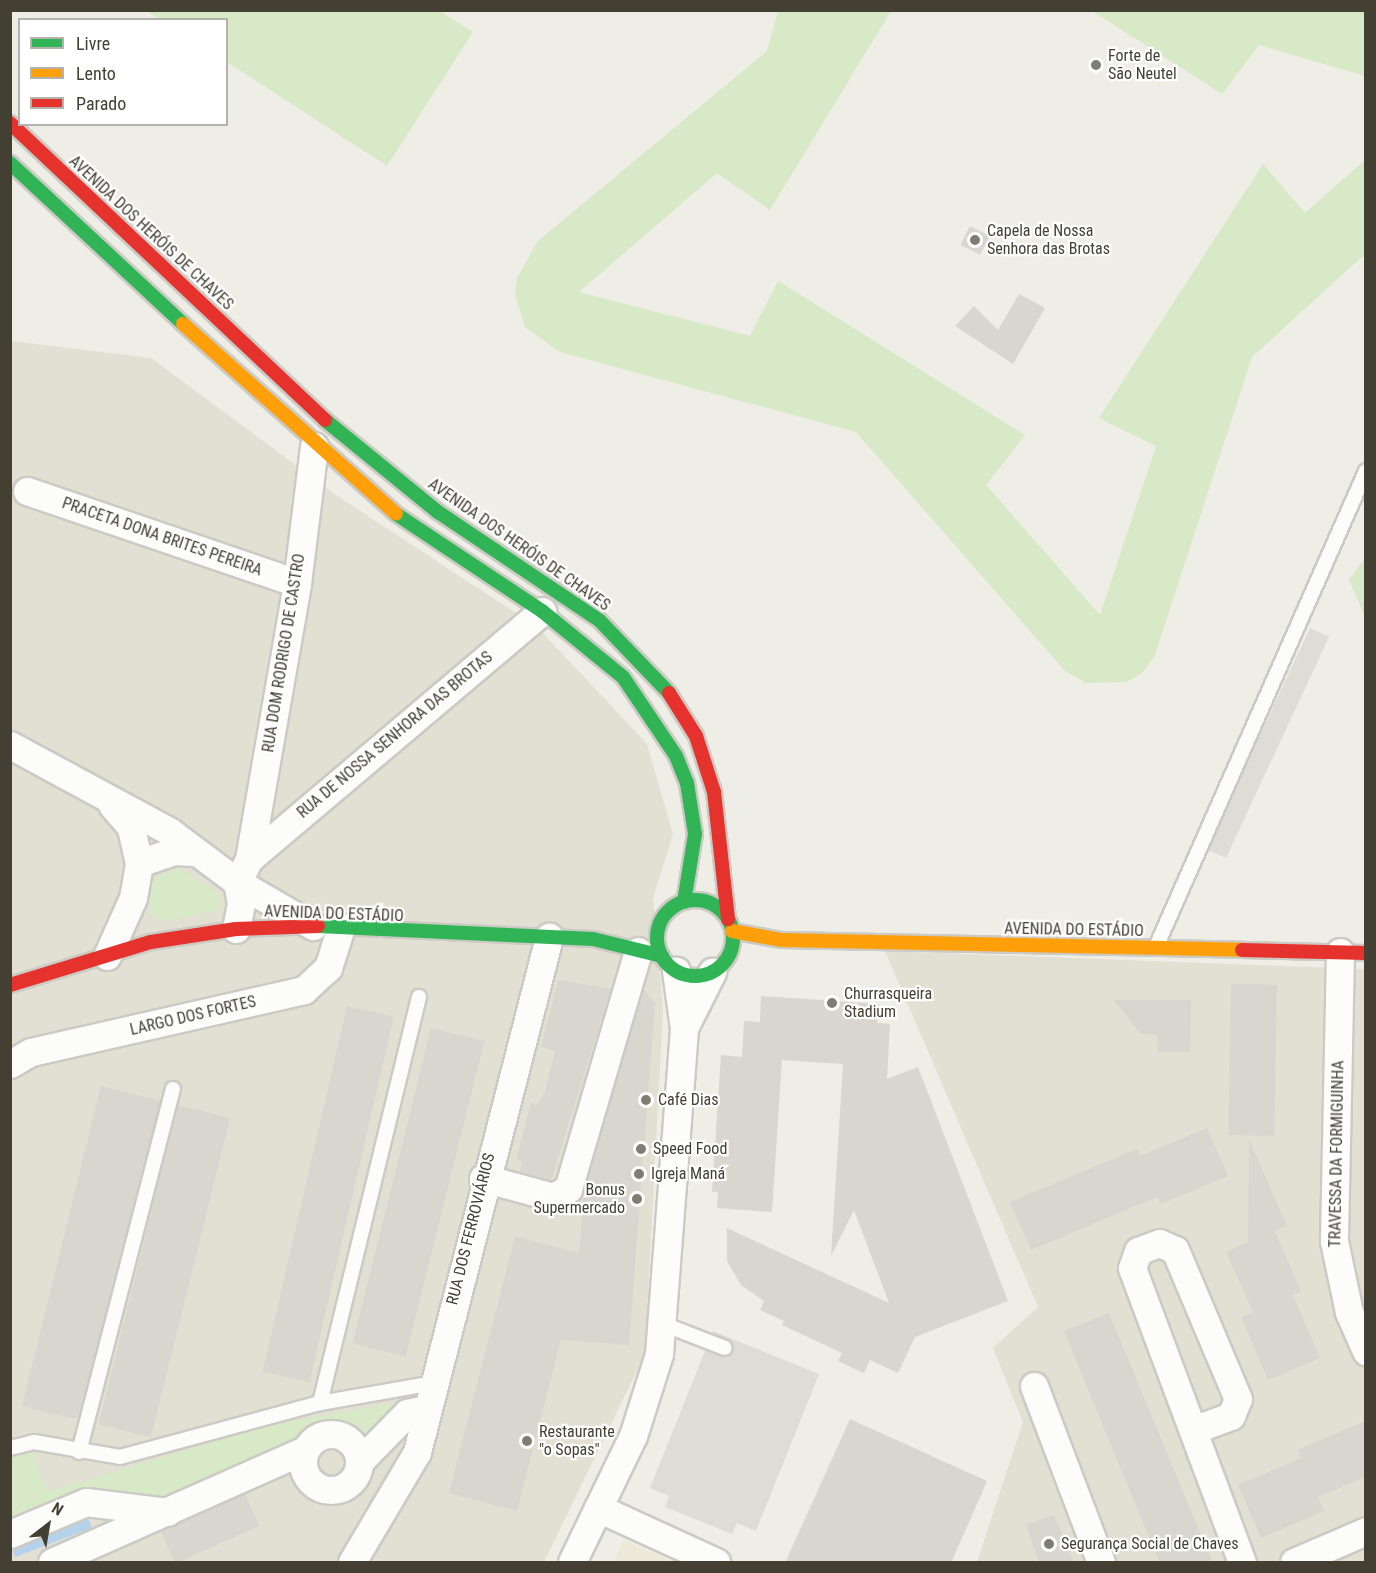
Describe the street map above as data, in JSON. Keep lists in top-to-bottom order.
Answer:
{
  "streets": {
    "main road": ["AVENIDA DOS HERÓIS DE CHAVES", "AVENIDA DO ESTÁDIO"],
    "street": [
      "PRACETA DONA BRITES PEREIRA",
      "RUA DOM RODRIGO DE CASTRO",
      "RUA DE NOSSA SENHORA DAS BROTAS",
      "LARGO DOS FORTES",
      "TRAVESSA DA FORMIGUINHA",
      "RUA DOS FERROVIÁRIOS"
    ]
  },
  "crossings": [
    ["PRACETA DONA BRITES PEREIRA", "RUA DOM RODRIGO DE CASTRO"],
    ["RUA DOM RODRIGO DE CASTRO", "RUA DE NOSSA SENHORA DAS BROTAS"],
    ["AVENIDA DO ESTÁDIO", "LARGO DOS FORTES"],
    ["AVENIDA DO ESTÁDIO", "TRAVESSA DA FORMIGUINHA"],
    ["AVENIDA DO ESTÁDIO", "RUA DOS FERROVIÁRIOS"]
  ],
  "places": [
    "Forte de São Neutel",
    "Capela de Nossa Senhora das Brotas",
    "Churrasqueira Stadium",
    "Café Dias",
    "Speed Food",
    "Igreja Maná",
    "Bonus Supermercado",
    "Restaurante \"o Sopas\"",
    "Segurança Social de Chaves"
  ],
  "legend": ["Livre", "Lento", "Parado"],
  "north": "top right"
}
